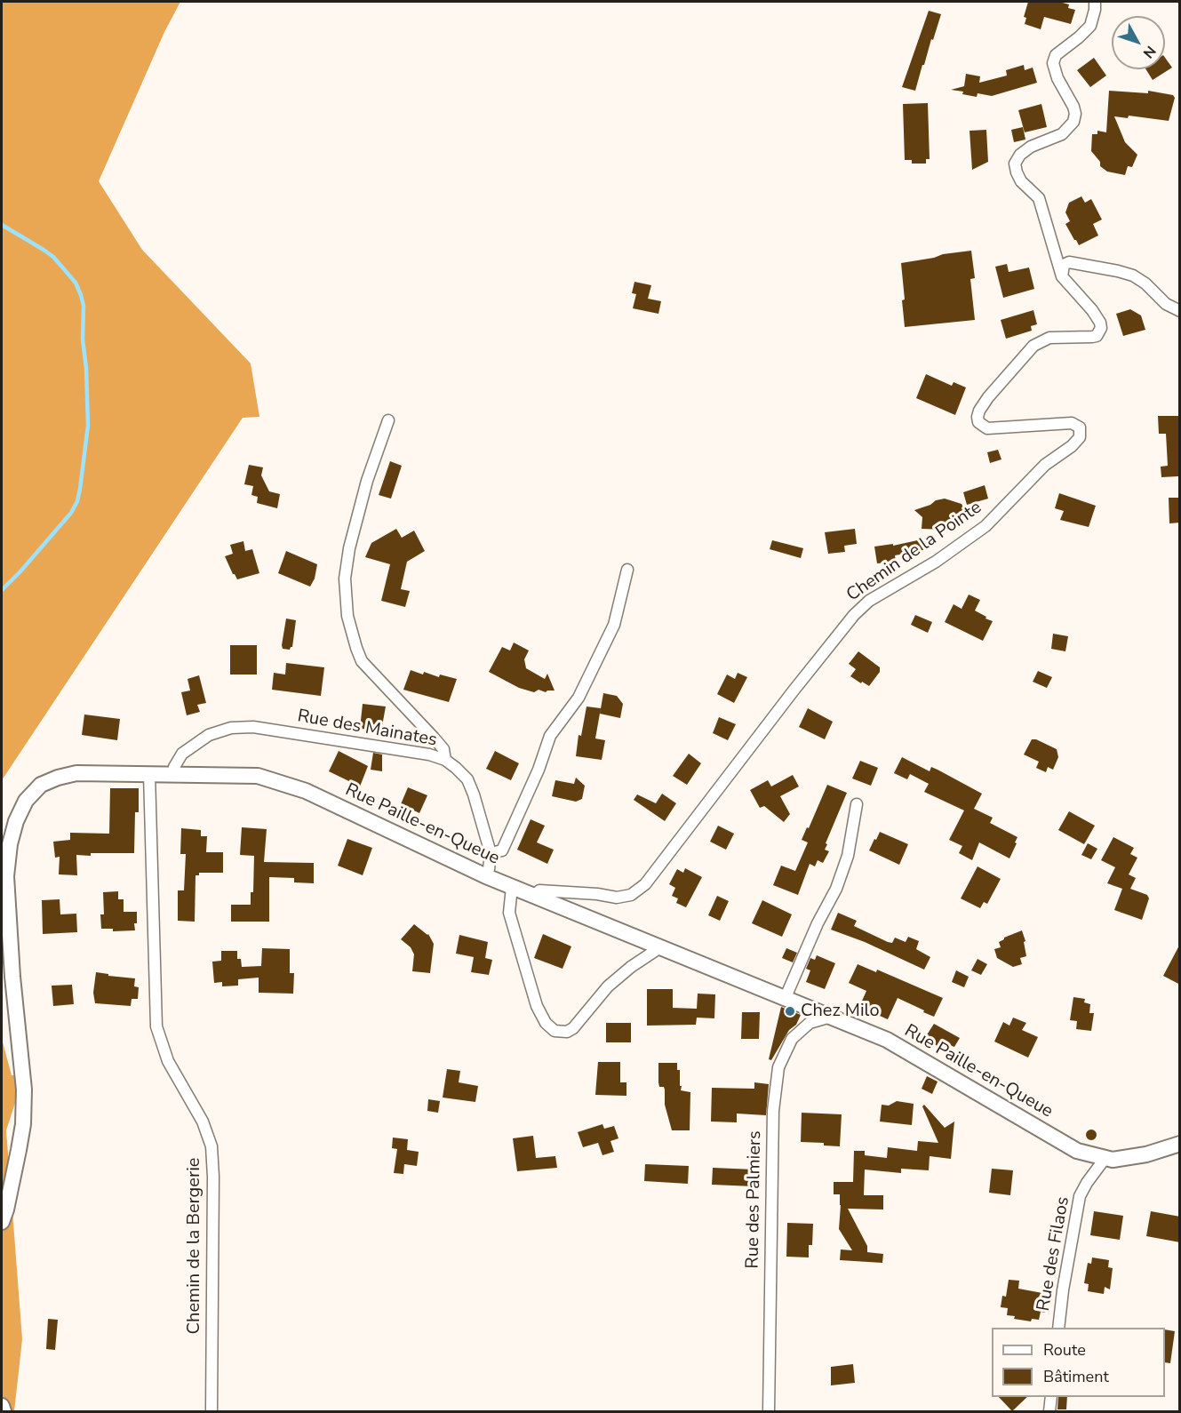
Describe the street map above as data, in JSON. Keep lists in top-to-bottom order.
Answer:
{
  "streets": {
    "main road": ["Rue Paille-en-Queue"],
    "street": [
      "Chemin de la Pointe",
      "Rue des Mainates",
      "Rue des Palmiers",
      "Chemin de la Bergerie",
      "Rue des Filaos"
    ]
  },
  "crossings": [
    ["Chemin de la Pointe", "Rue Paille-en-Queue"],
    ["Rue des Mainates", "Rue Paille-en-Queue"],
    ["Rue Paille-en-Queue", "Rue des Palmiers"],
    ["Rue Paille-en-Queue", "Chemin de la Bergerie"],
    ["Rue Paille-en-Queue", "Rue des Filaos"]
  ],
  "places": ["Chez Milo"],
  "legend": ["Route", "Bâtiment"],
  "north": "bottom right"
}
